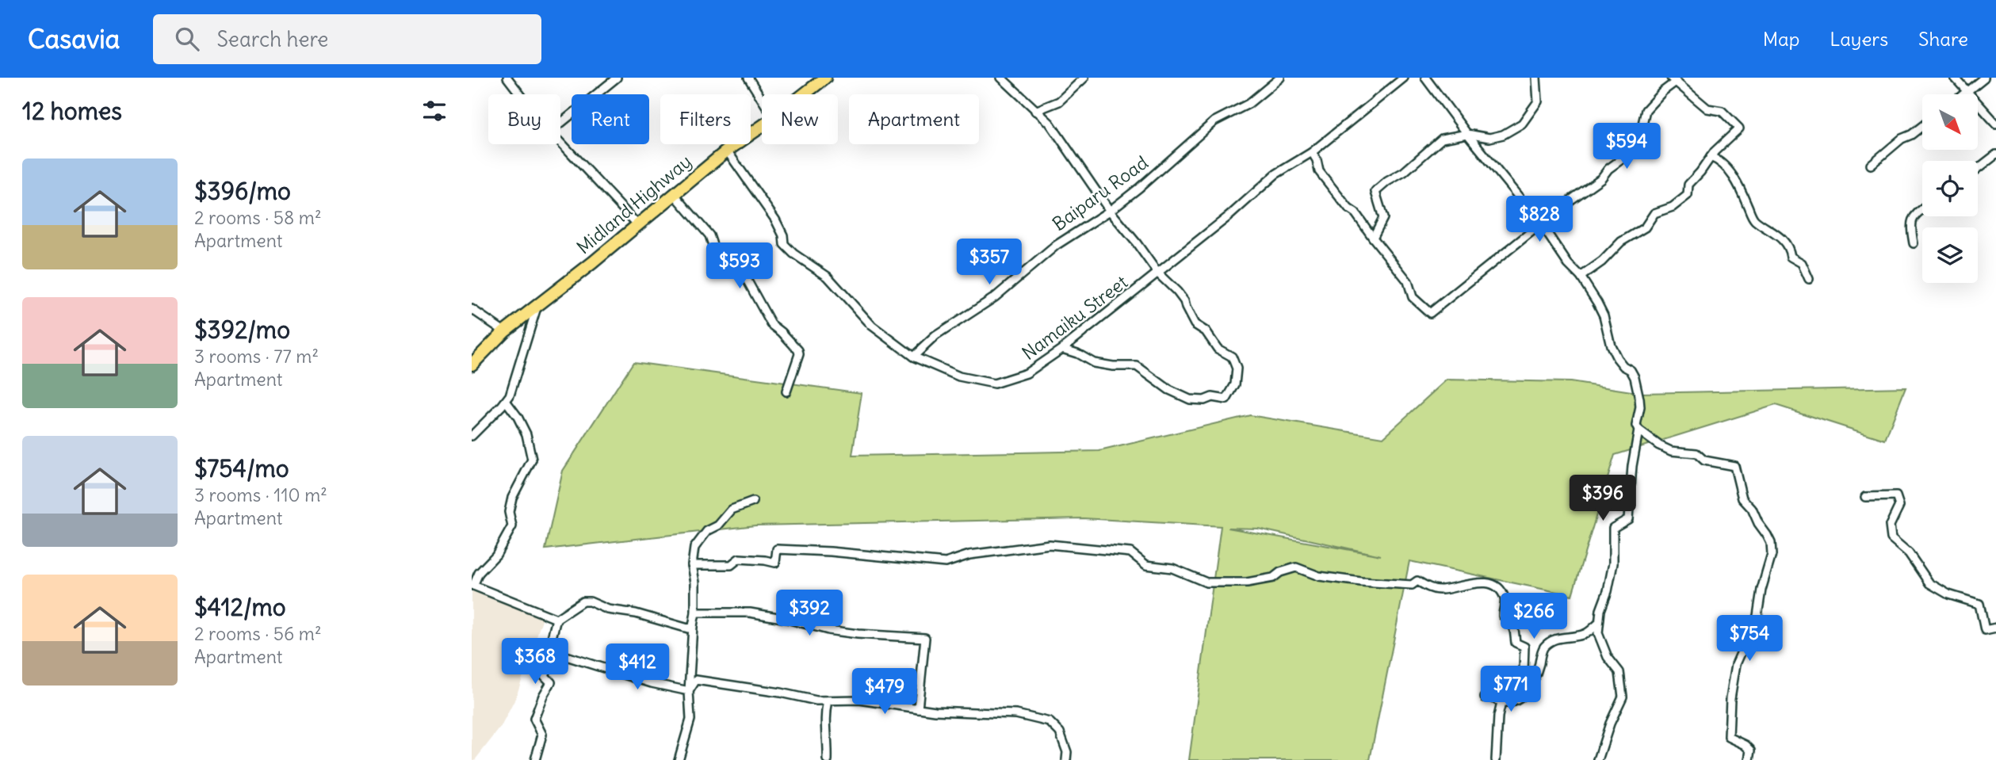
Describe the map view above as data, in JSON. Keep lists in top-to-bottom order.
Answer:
{
  "streets": {
    "main road": ["Midland Highway"],
    "street": ["Baiparu Road", "Namaiku Street"]
  },
  "crossings": [
    ["Baiparu Road", "Namaiku Street"],
    ["Midland Highway", "Namaiku Street"]
  ],
  "north": "bottom right",
  "page": {
    "header": "Casavia",
    "search": "Search here",
    "nav": ["Map", "Layers", "Share"],
    "heading": "12 homes",
    "chip": [
      "Buy",
      "Rent",
      "Filters",
      "New",
      "Apartment"
    ],
    "price": [
      "$594",
      "$828",
      "$357",
      "$593",
      "$396",
      "$392",
      "$266",
      "$754",
      "$368",
      "$412",
      "$771",
      "$479"
    ],
    "list": [
      {
        "name": "$396/mo",
        "note": "2 rooms · 58 m² · Apartment"
      },
      {
        "name": "$392/mo",
        "note": "3 rooms · 77 m² · Apartment"
      },
      {
        "name": "$754/mo",
        "note": "3 rooms · 110 m² · Apartment"
      },
      {
        "name": "$412/mo",
        "note": "2 rooms · 56 m² · Apartment"
      }
    ]
  }
}
